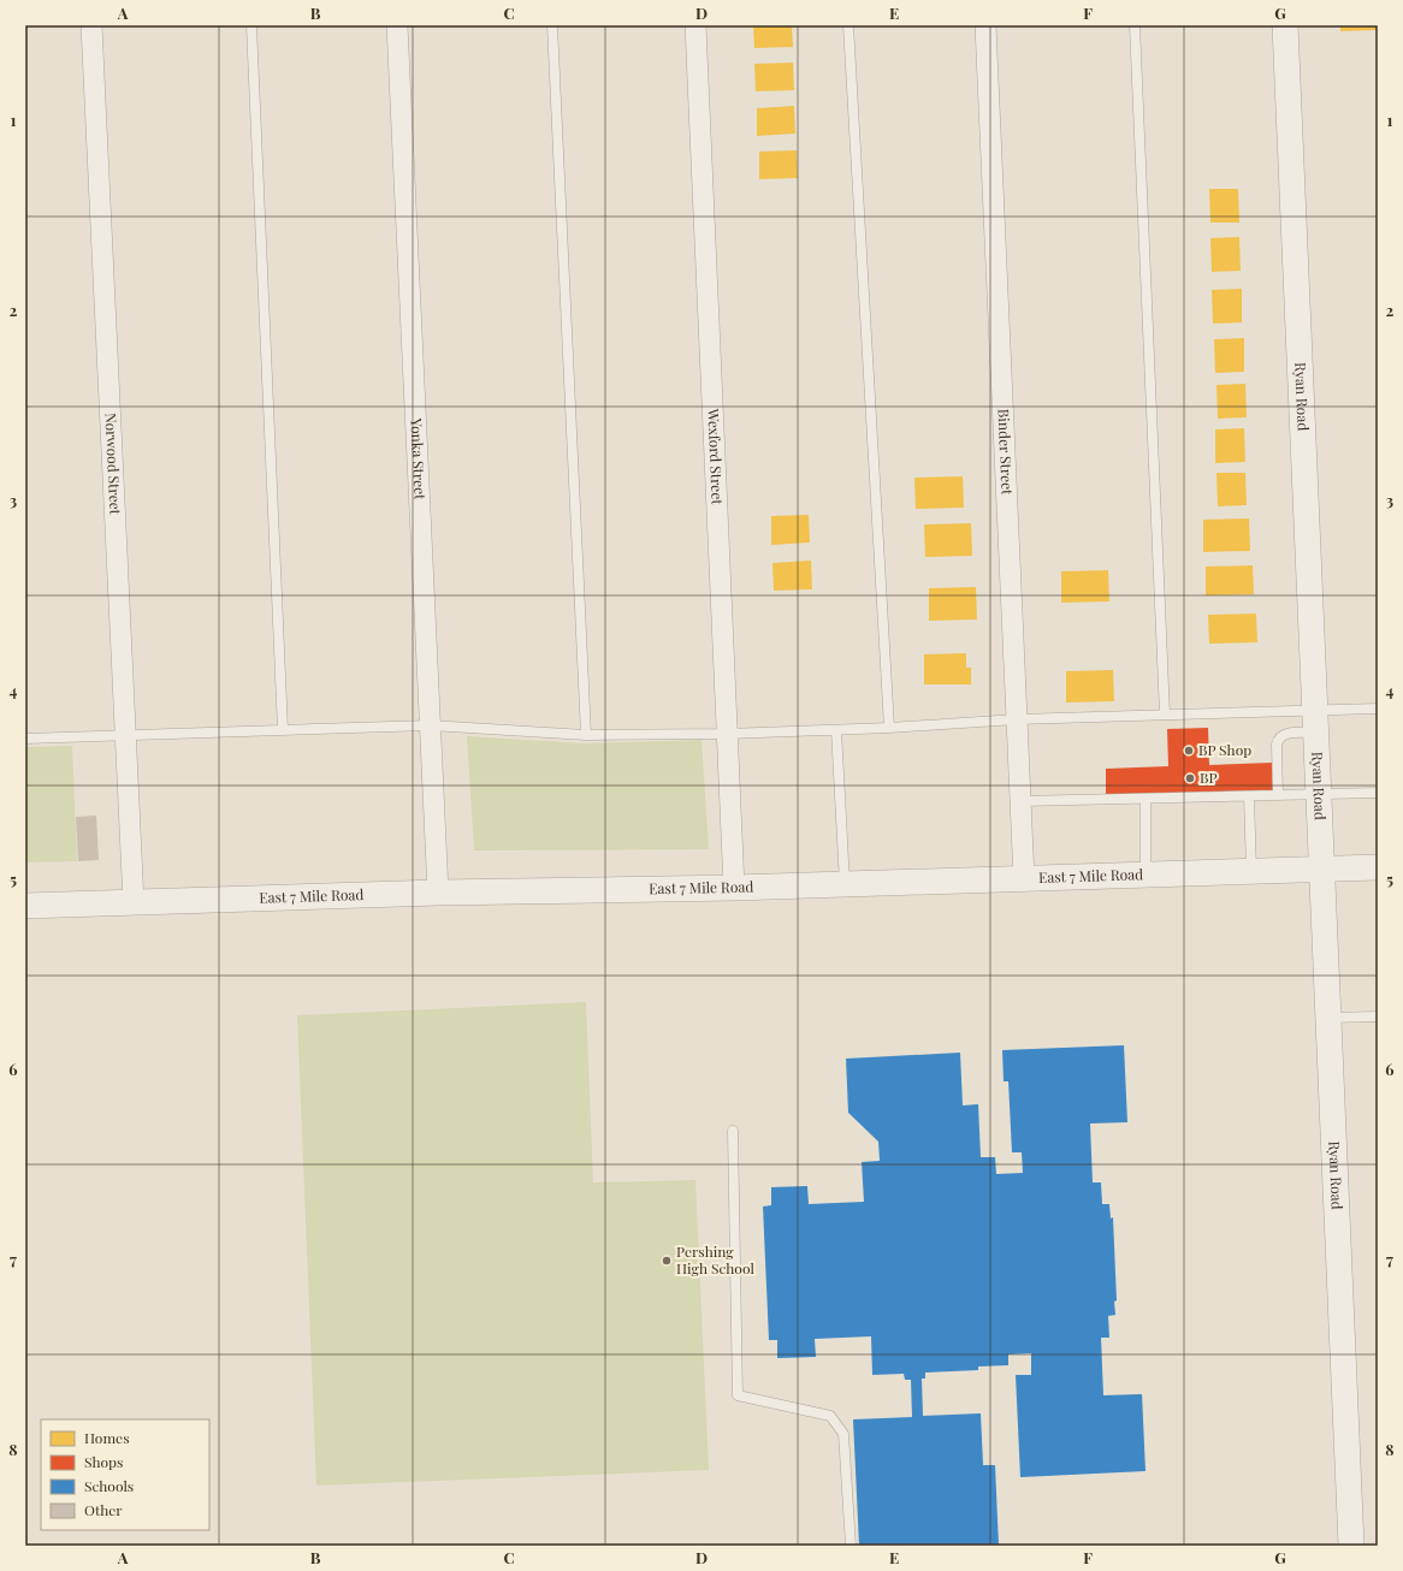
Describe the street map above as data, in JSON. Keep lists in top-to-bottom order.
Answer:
{
  "streets": {
    "street": [
      "Ryan Road",
      "Binder Street",
      "Wexford Street",
      "Yonka Street",
      "Norwood Street",
      "East 7 Mile Road"
    ]
  },
  "crossings": [
    ["Ryan Road", "East 7 Mile Road"],
    ["Binder Street", "East 7 Mile Road"],
    ["Wexford Street", "East 7 Mile Road"],
    ["Yonka Street", "East 7 Mile Road"],
    ["Norwood Street", "East 7 Mile Road"]
  ],
  "places": ["BP Shop", "BP", "Pershing High School"],
  "legend": [
    "Homes",
    "Shops",
    "Schools",
    "Other"
  ],
  "grid": {
    "columns": [
      "A",
      "B",
      "C",
      "D",
      "E",
      "F",
      "G"
    ],
    "rows": [
      "1",
      "2",
      "3",
      "4",
      "5",
      "6",
      "7",
      "8"
    ]
  }
}
